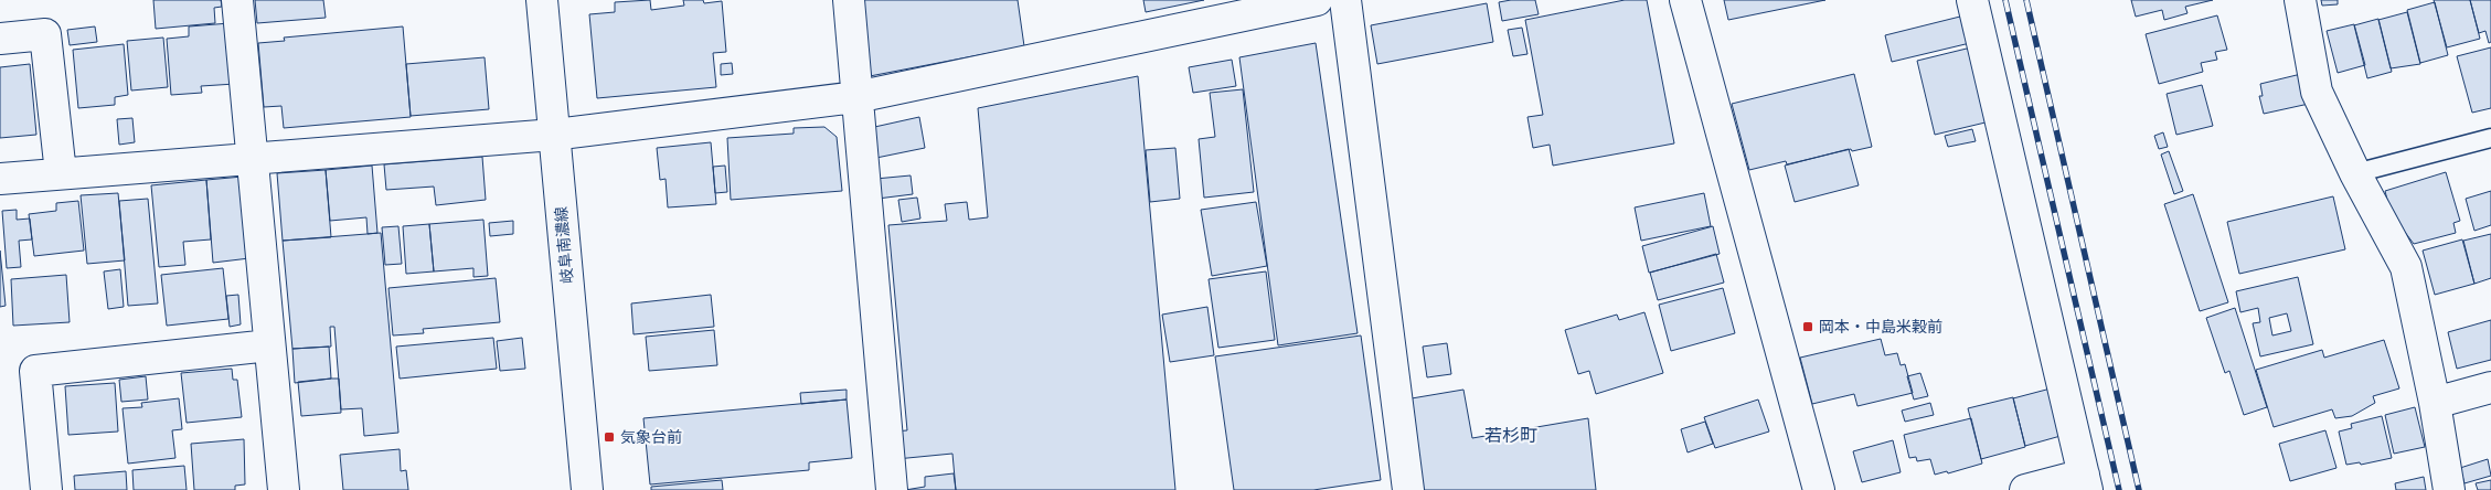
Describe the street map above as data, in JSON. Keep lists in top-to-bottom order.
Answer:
{
  "streets": {
    "street": ["岐阜南濃線"]
  },
  "districts": ["若杉町"],
  "places": {
    "transit": ["岡本・中島米穀前", "気象台前"]
  }
}
